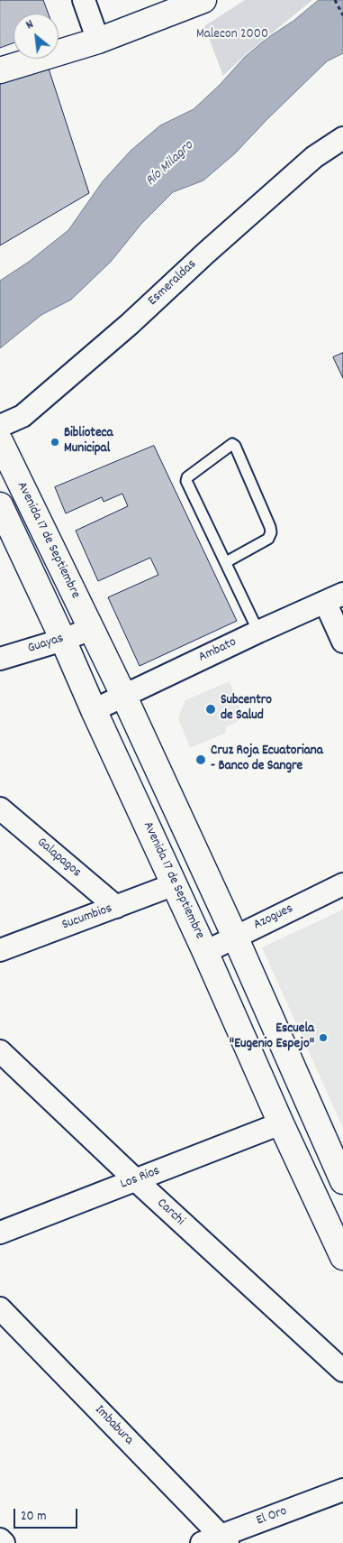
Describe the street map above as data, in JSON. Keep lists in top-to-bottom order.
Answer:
{
  "streets": {
    "street": [
      "Esmeraldas",
      "Avenida 17 de Septiembre",
      "Guayas",
      "Ambato",
      "Galapagos",
      "Sucumbios",
      "Azogues",
      "Los Rios",
      "Carchi",
      "Imbabura",
      "El Oro"
    ]
  },
  "crossings": [
    ["Avenida 17 de Septiembre", "Guayas"],
    ["Avenida 17 de Septiembre", "Ambato"],
    ["Avenida 17 de Septiembre", "Sucumbios"],
    ["Avenida 17 de Septiembre", "Azogues"],
    ["Avenida 17 de Septiembre", "Los Rios"],
    ["Galapagos", "Sucumbios"],
    ["Los Rios", "Carchi"],
    ["Imbabura", "El Oro"]
  ],
  "water": ["Río Milagro"],
  "parks": ["Malecon 2000"],
  "places": [
    "Biblioteca Municipal",
    "Subcentro de Salud",
    "Cruz Roja Ecuatoriana - Banco de Sangre",
    "Escuela \"Eugenio Espejo\""
  ],
  "scale_bar": "20 m",
  "north": "top left"
}
